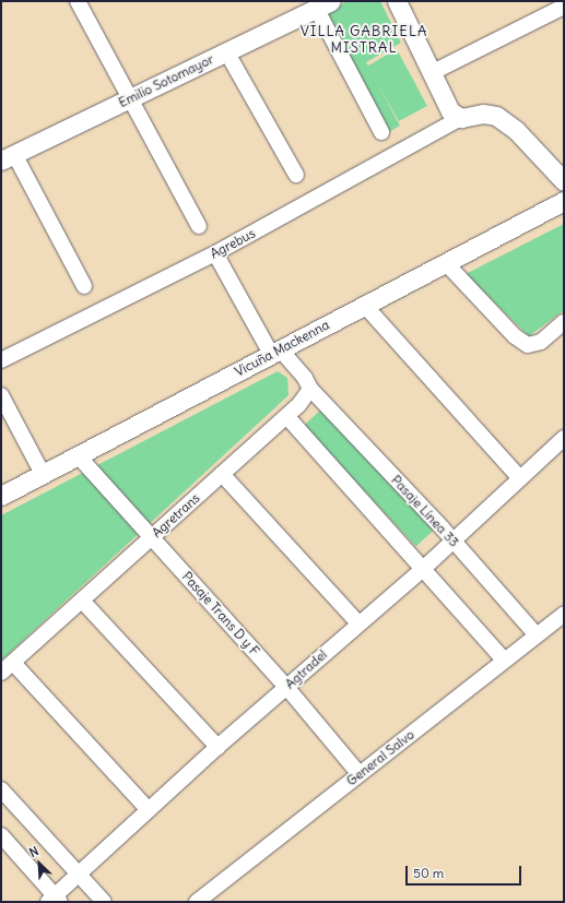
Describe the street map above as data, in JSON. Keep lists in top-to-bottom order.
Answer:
{
  "streets": {
    "street": [
      "Emilio Sotomayor",
      "Agrebus",
      "Vicuña Mackenna",
      "Pasaje Línea 33",
      "Agretrans",
      "Pasaje Trans D y F",
      "Agtradel",
      "General Salvo"
    ]
  },
  "crossings": [
    ["Vicuña Mackenna", "Pasaje Trans D y F"],
    ["Pasaje Línea 33", "Agretrans"],
    ["Pasaje Línea 33", "Agtradel"],
    ["Pasaje Línea 33", "General Salvo"],
    ["Agretrans", "Pasaje Trans D y F"],
    ["Pasaje Trans D y F", "Agtradel"],
    ["Pasaje Trans D y F", "General Salvo"]
  ],
  "districts": ["VILLA GABRIELA MISTRAL"],
  "scale_bar": "50 m",
  "north": "top left"
}
